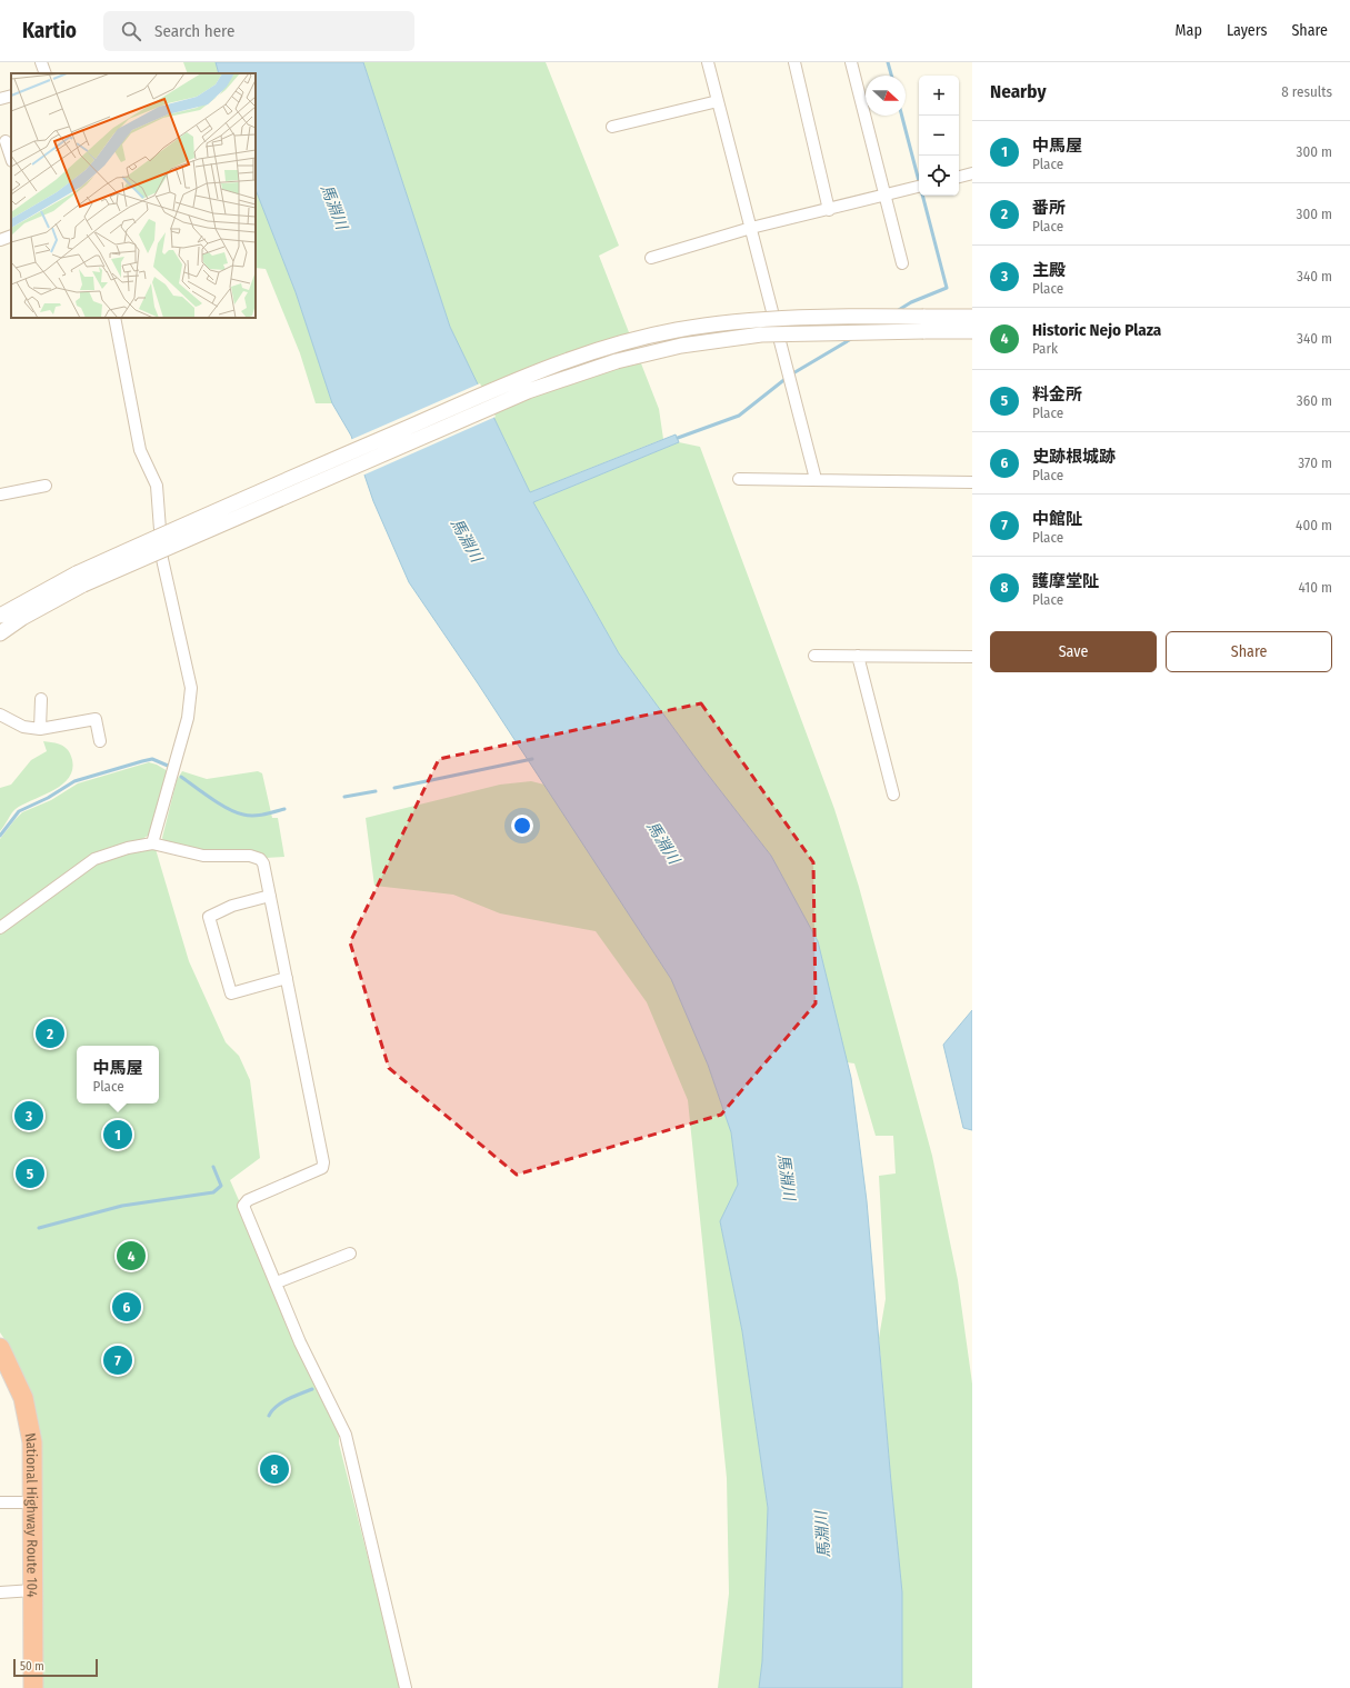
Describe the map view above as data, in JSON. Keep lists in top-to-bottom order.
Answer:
{
  "streets": {
    "highway": ["National Highway Route 104"]
  },
  "water": ["馬淵川"],
  "scale_bar": "50 m",
  "north": "right",
  "page": {
    "header": "Kartio",
    "search": "Search here",
    "nav": ["Map", "Layers", "Share"],
    "heading": ["Nearby", "8 results"],
    "map_buttons": ["+", "−"],
    "list": [
      {
        "mark": "1",
        "name": "中馬屋",
        "note": "Place",
        "value": "300 m"
      },
      {
        "mark": "2",
        "name": "番所",
        "note": "Place",
        "value": "300 m"
      },
      {
        "mark": "3",
        "name": "主殿",
        "note": "Place",
        "value": "340 m"
      },
      {
        "mark": "4",
        "name": "Historic Nejo Plaza",
        "note": "Park",
        "value": "340 m"
      },
      {
        "mark": "5",
        "name": "料金所",
        "note": "Place",
        "value": "360 m"
      },
      {
        "mark": "6",
        "name": "史跡根城跡",
        "note": "Place",
        "value": "370 m"
      },
      {
        "mark": "7",
        "name": "中館阯",
        "note": "Place",
        "value": "400 m"
      },
      {
        "mark": "8",
        "name": "護摩堂阯",
        "note": "Place",
        "value": "410 m"
      }
    ],
    "buttons": ["Save", "Share"],
    "pins": [
      "2",
      "3",
      "1",
      "5",
      "4",
      "6",
      "7",
      "8"
    ],
    "popup": ["中馬屋", "Place"],
    "scale": "50 m"
  }
}
